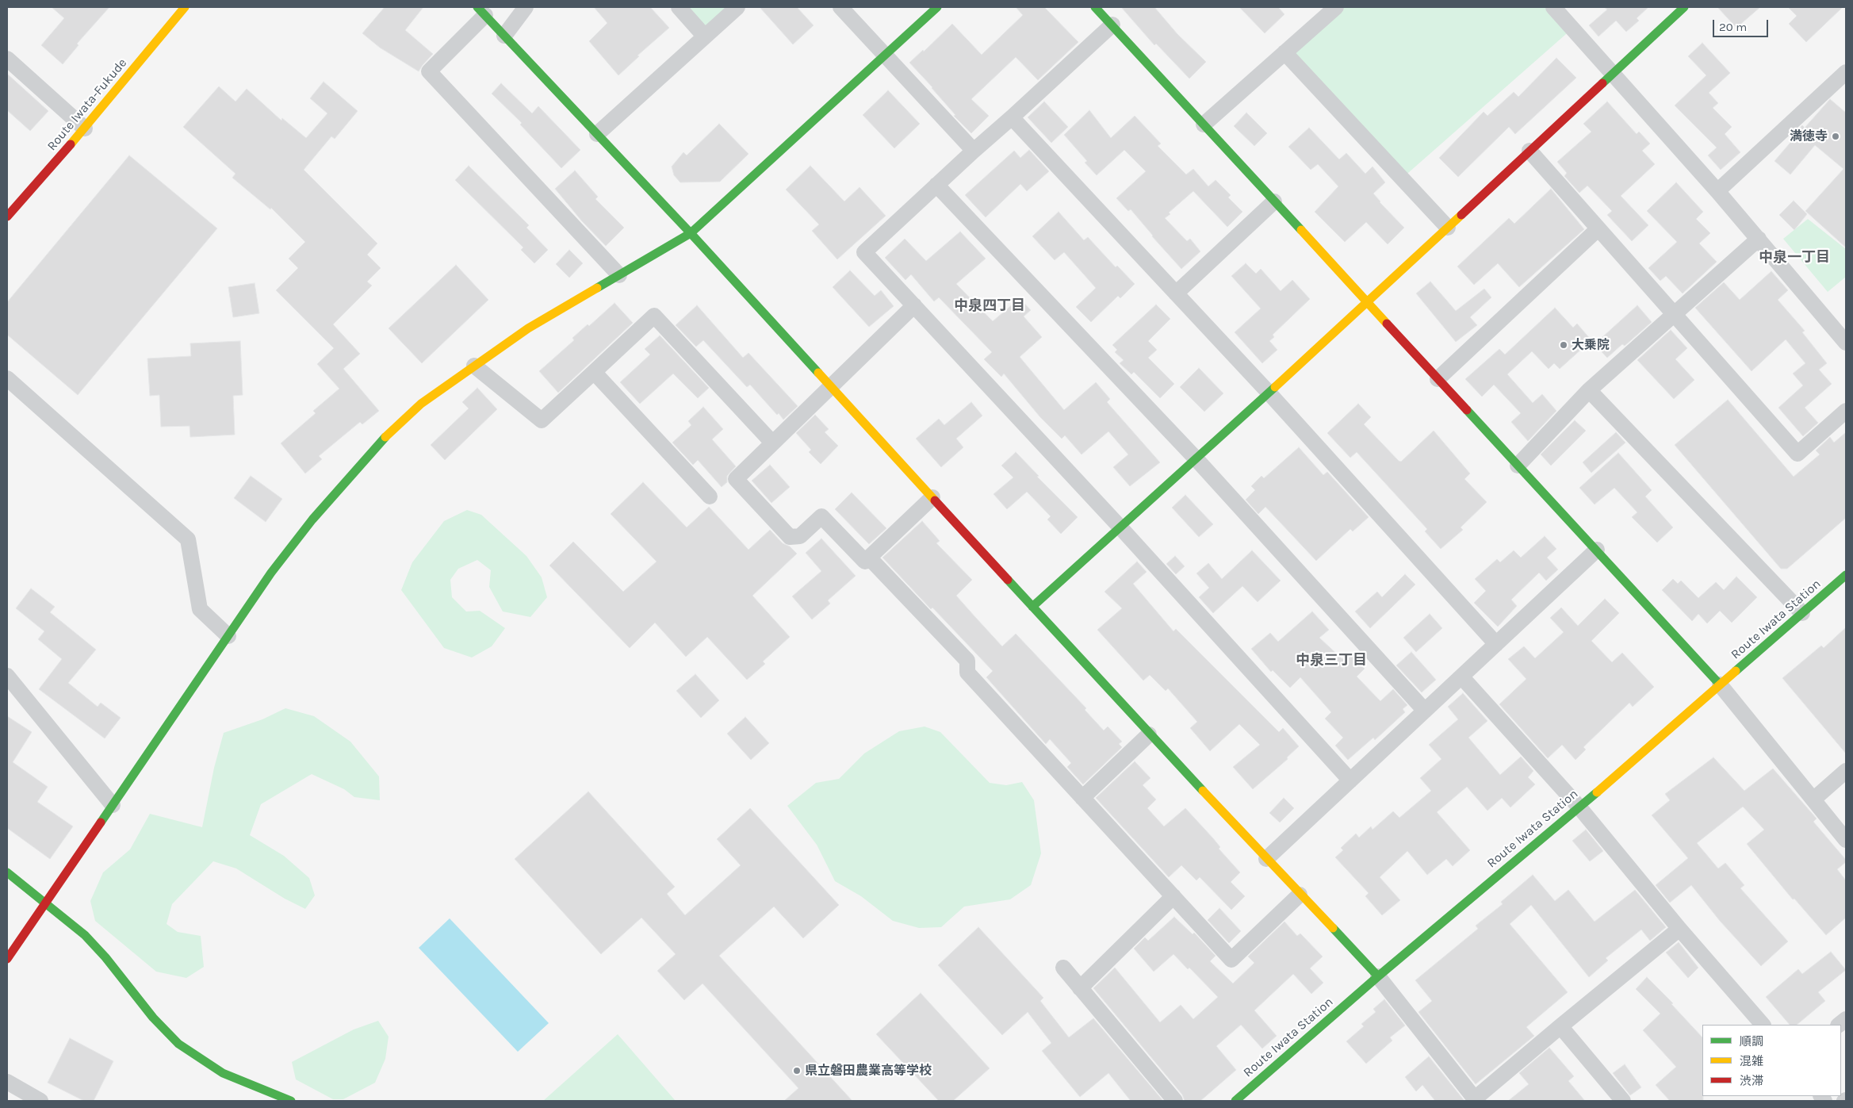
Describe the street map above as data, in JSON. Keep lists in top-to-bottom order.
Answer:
{
  "streets": {
    "street": ["Route Iwata-Fukude", "Route Iwata Station"]
  },
  "districts": ["中泉一丁目", "中泉四丁目", "中泉三丁目"],
  "places": ["満徳寺", "大乗院", "県立磐田農業高等学校"],
  "legend": ["順調", "混雑", "渋滞"],
  "scale_bar": "20 m"
}
